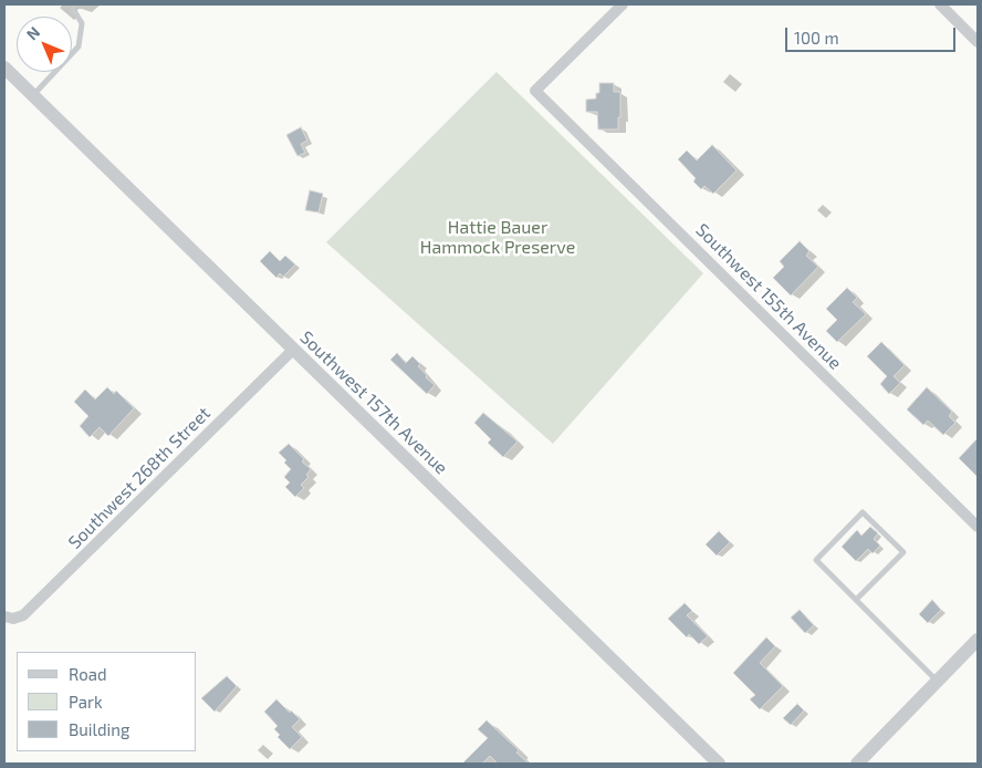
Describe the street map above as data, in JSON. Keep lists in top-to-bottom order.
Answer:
{
  "streets": {
    "street": ["Southwest 155th Avenue", "Southwest 157th Avenue", "Southwest 268th Street"]
  },
  "crossings": [
    ["Southwest 157th Avenue", "Southwest 268th Street"]
  ],
  "parks": ["Hattie Bauer Hammock Preserve"],
  "legend": ["Road", "Park", "Building"],
  "scale_bar": "100 m",
  "north": "top left"
}
